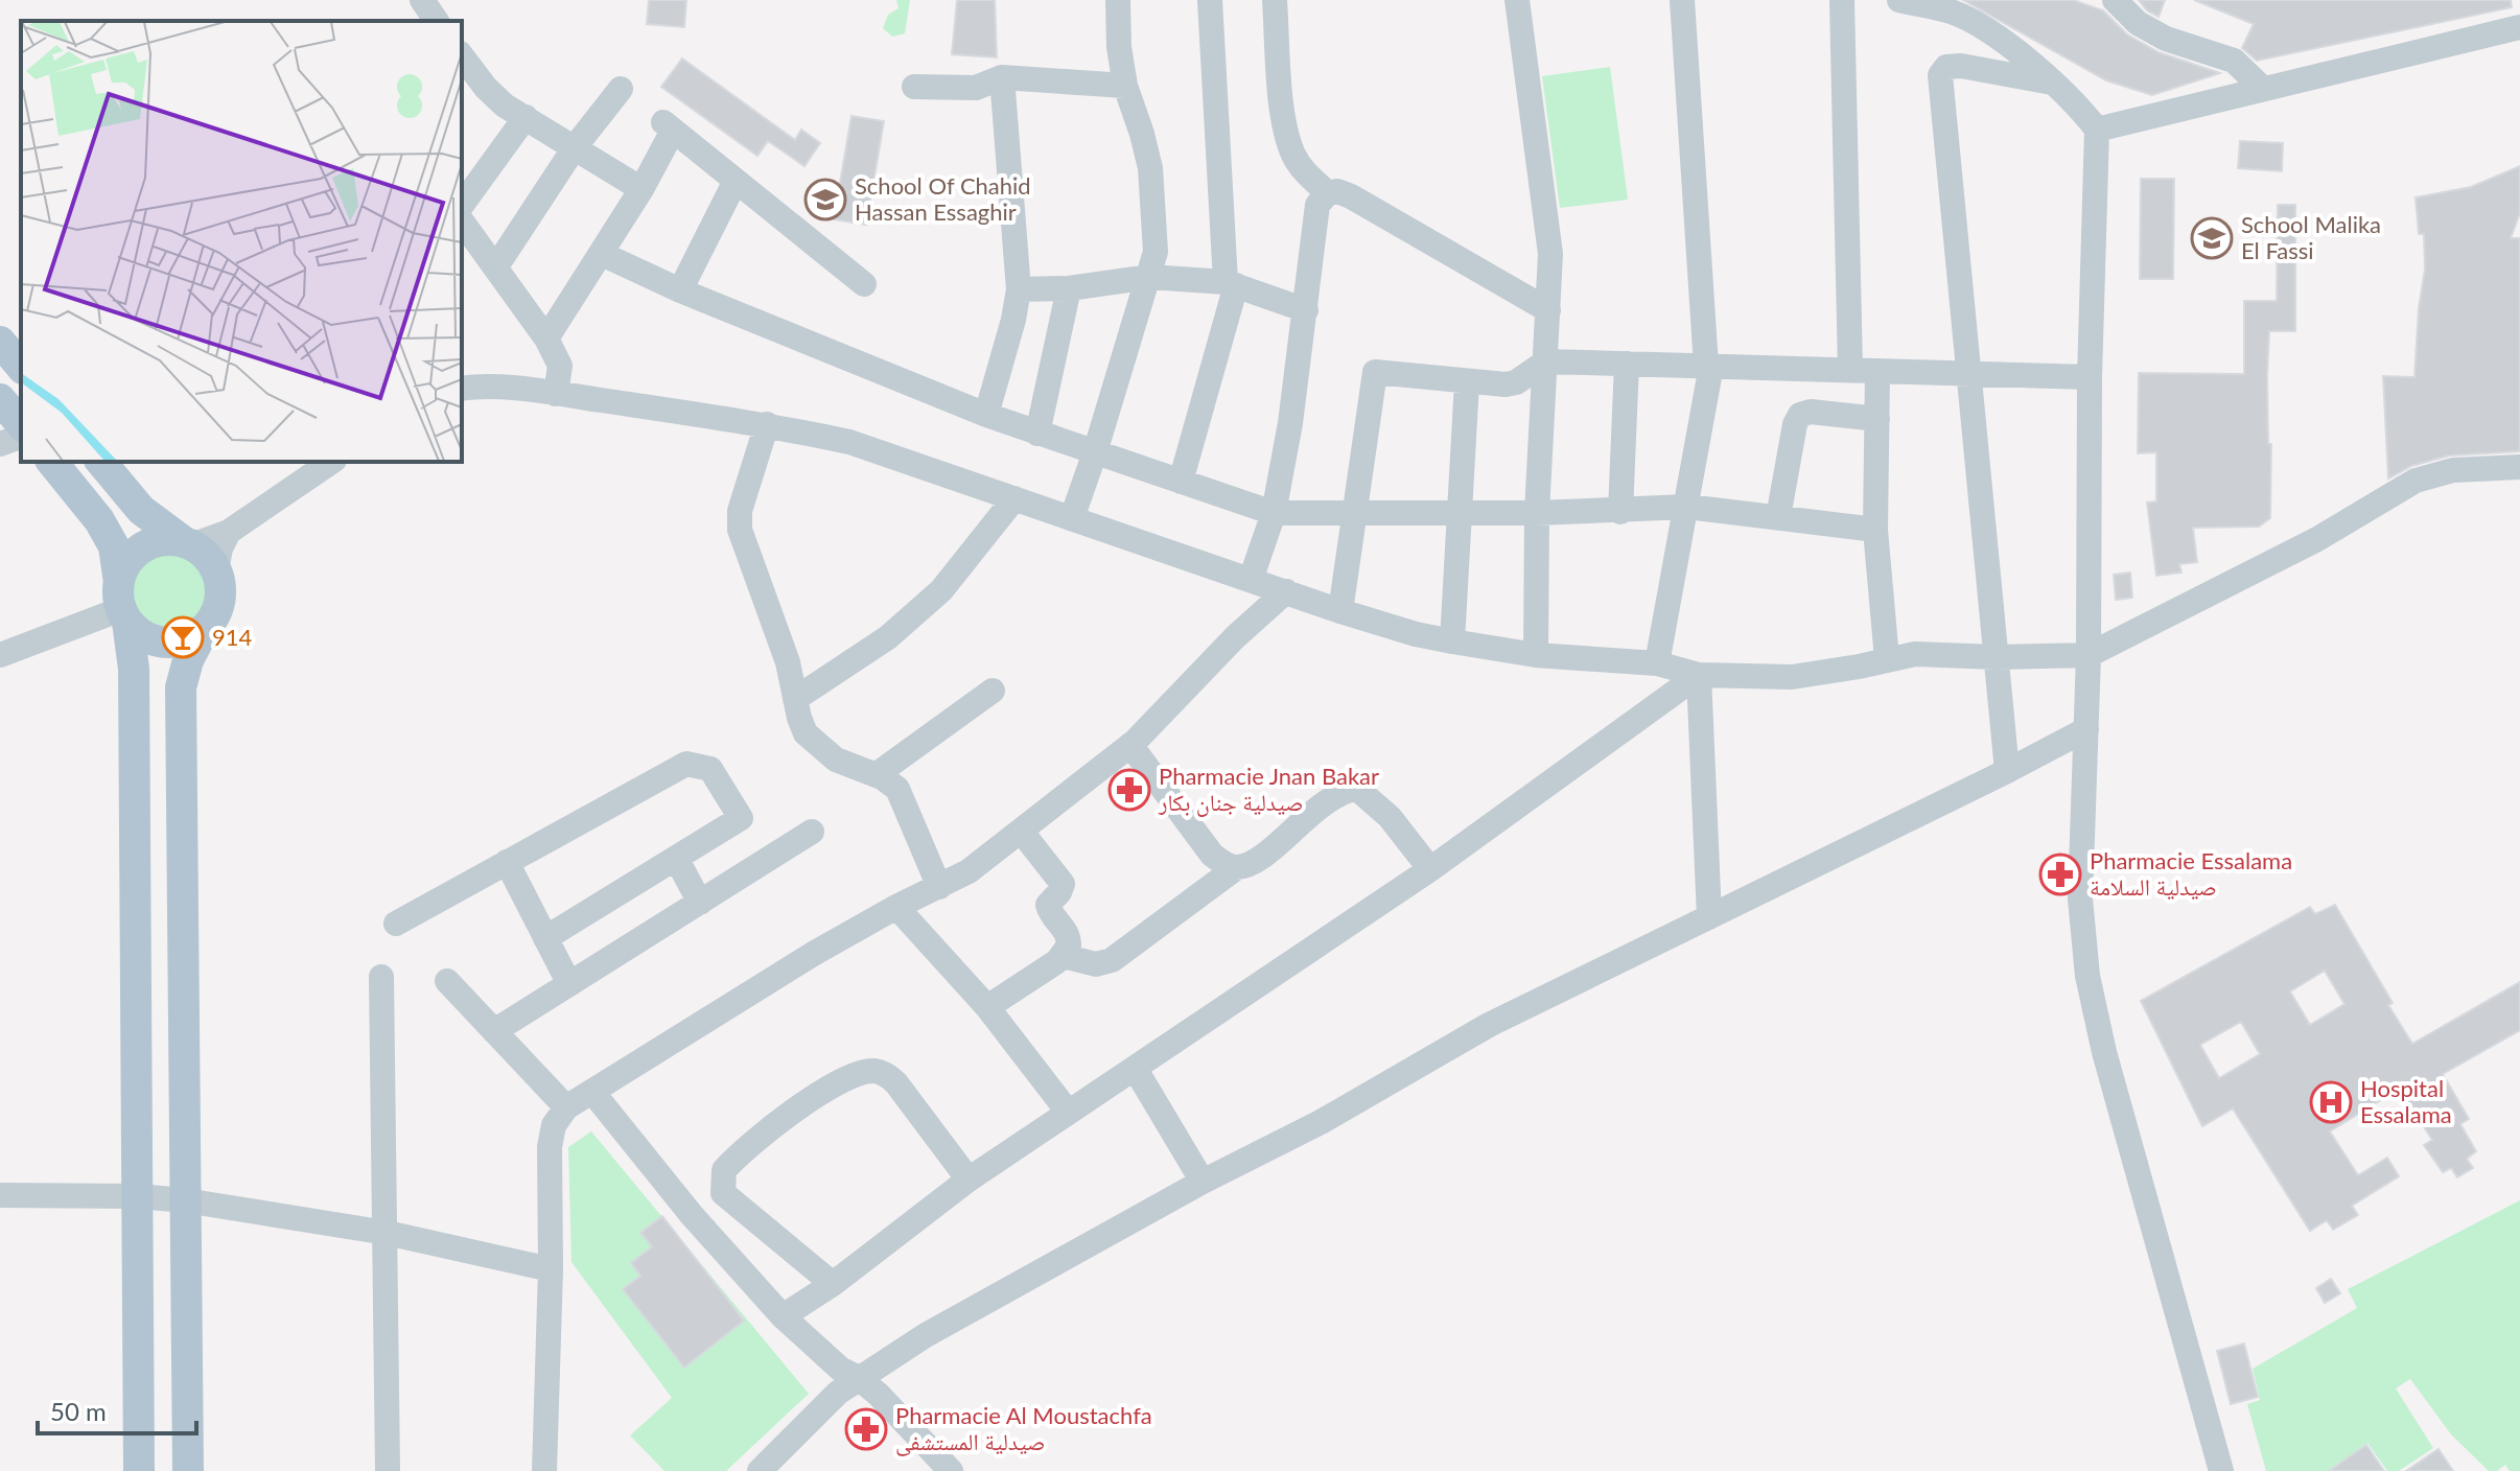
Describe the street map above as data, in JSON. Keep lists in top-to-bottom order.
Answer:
{
  "places": {
    "school or university": ["School Of Chahid Hassan Essaghir", "School Malika El Fassi"],
    "bar": ["914"],
    "pharmacy": ["Pharmacie Jnan Bakar صيدلية جنان بكار", "Pharmacie Essalama صيدلية السلامة", "Pharmacie Al Moustachfa صيدلية المستشفى"],
    "hospital": ["Hospital Essalama"]
  },
  "scale_bar": "50 m"
}
